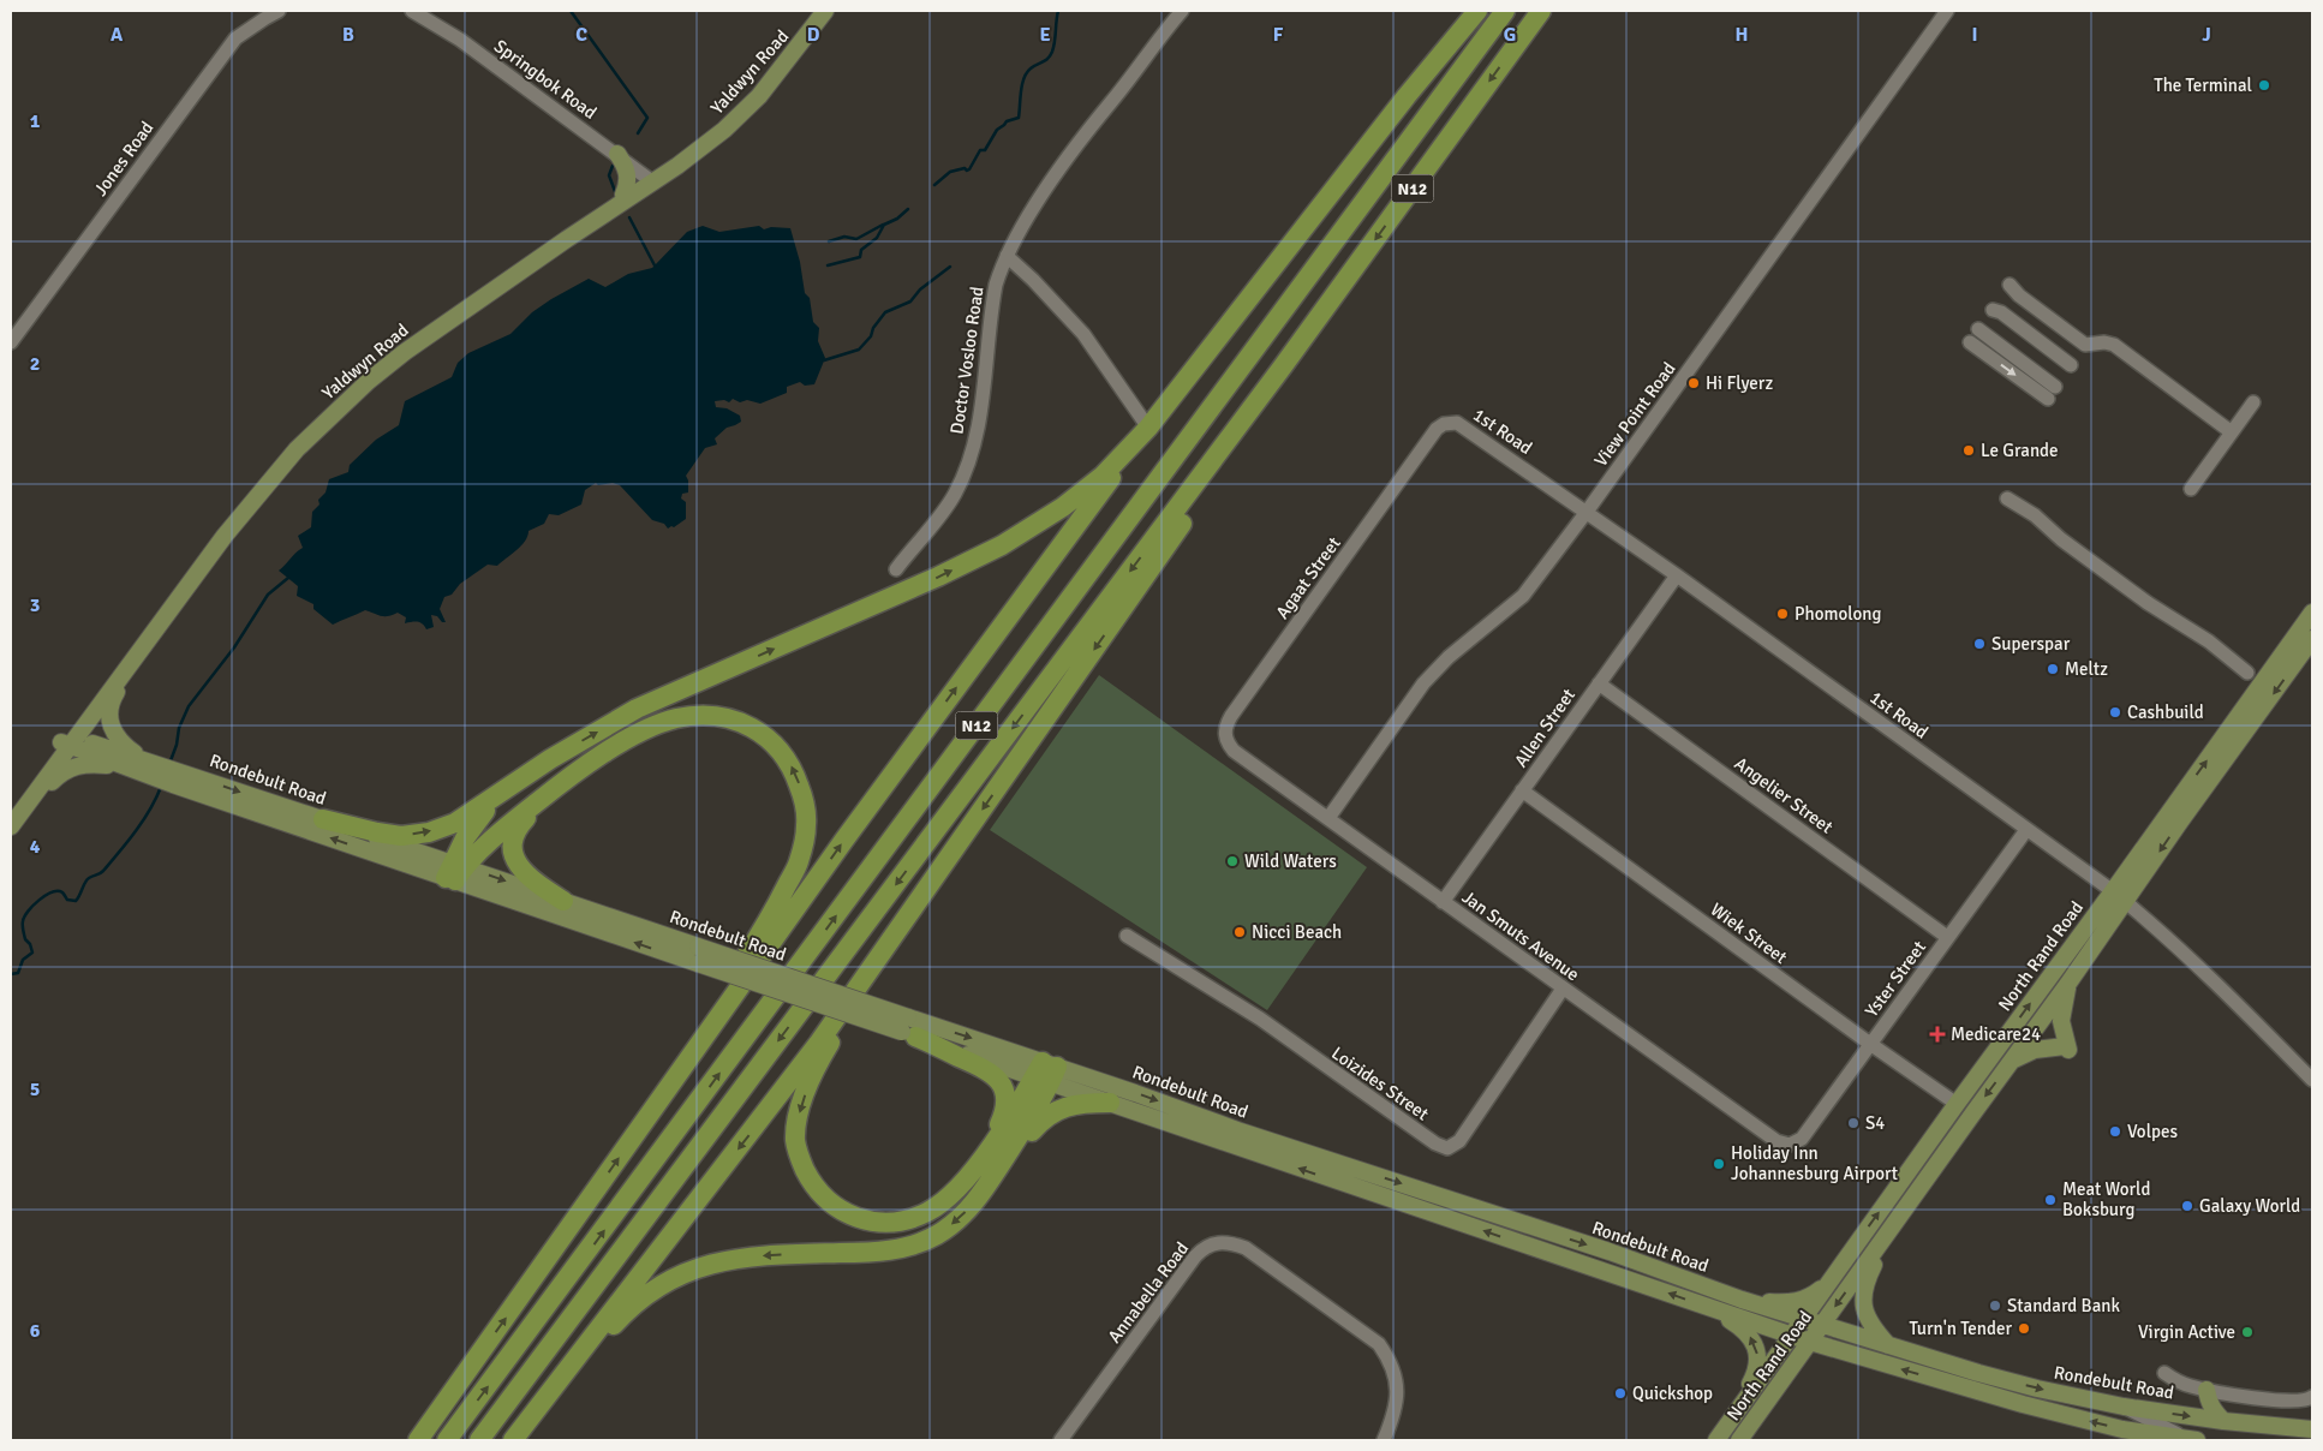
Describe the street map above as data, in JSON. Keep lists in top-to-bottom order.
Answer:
{
  "streets": {
    "highway": ["N12"],
    "main road": ["Yaldwyn Road", "Rondebult Road", "North Rand Road"],
    "street": [
      "Springbok Road",
      "Jones Road",
      "Doctor Vosloo Road",
      "View Point Road",
      "1st Road",
      "Agaat Street",
      "Allen Street",
      "Angelier Street",
      "Wiek Street",
      "Jan Smuts Avenue",
      "Yster Street",
      "Loizides Street",
      "Annabella Road"
    ]
  },
  "crossings": [
    ["Yaldwyn Road", "Springbok Road"],
    ["Yaldwyn Road", "Rondebult Road"],
    ["View Point Road", "1st Road"],
    ["View Point Road", "Jan Smuts Avenue"],
    ["1st Road", "Agaat Street"],
    ["1st Road", "Allen Street"],
    ["1st Road", "North Rand Road"],
    ["1st Road", "Yster Street"],
    ["Agaat Street", "Jan Smuts Avenue"],
    ["Allen Street", "Angelier Street"],
    ["Allen Street", "Wiek Street"],
    ["Allen Street", "Jan Smuts Avenue"],
    ["Rondebult Road", "North Rand Road"],
    ["Angelier Street", "Yster Street"],
    ["Wiek Street", "North Rand Road"],
    ["Wiek Street", "Yster Street"],
    ["Jan Smuts Avenue", "Yster Street"],
    ["Jan Smuts Avenue", "Loizides Street"]
  ],
  "places": {
    "other": [
      "The Terminal",
      "Hi Flyerz",
      "Le Grande",
      "Phomolong",
      "Superspar",
      "Meltz",
      "Cashbuild",
      "Wild Waters",
      "Nicci Beach",
      "S4",
      "Volpes",
      "Holiday Inn Johannesburg Airport",
      "Meat World Boksburg",
      "Galaxy World",
      "Standard Bank",
      "Turn'n Tender",
      "Virgin Active",
      "Quickshop"
    ],
    "health": ["Medicare24"]
  },
  "grid": {
    "columns": [
      "A",
      "B",
      "C",
      "D",
      "E",
      "F",
      "G",
      "H",
      "I",
      "J"
    ],
    "rows": [
      "1",
      "2",
      "3",
      "4",
      "5",
      "6"
    ]
  }
}
